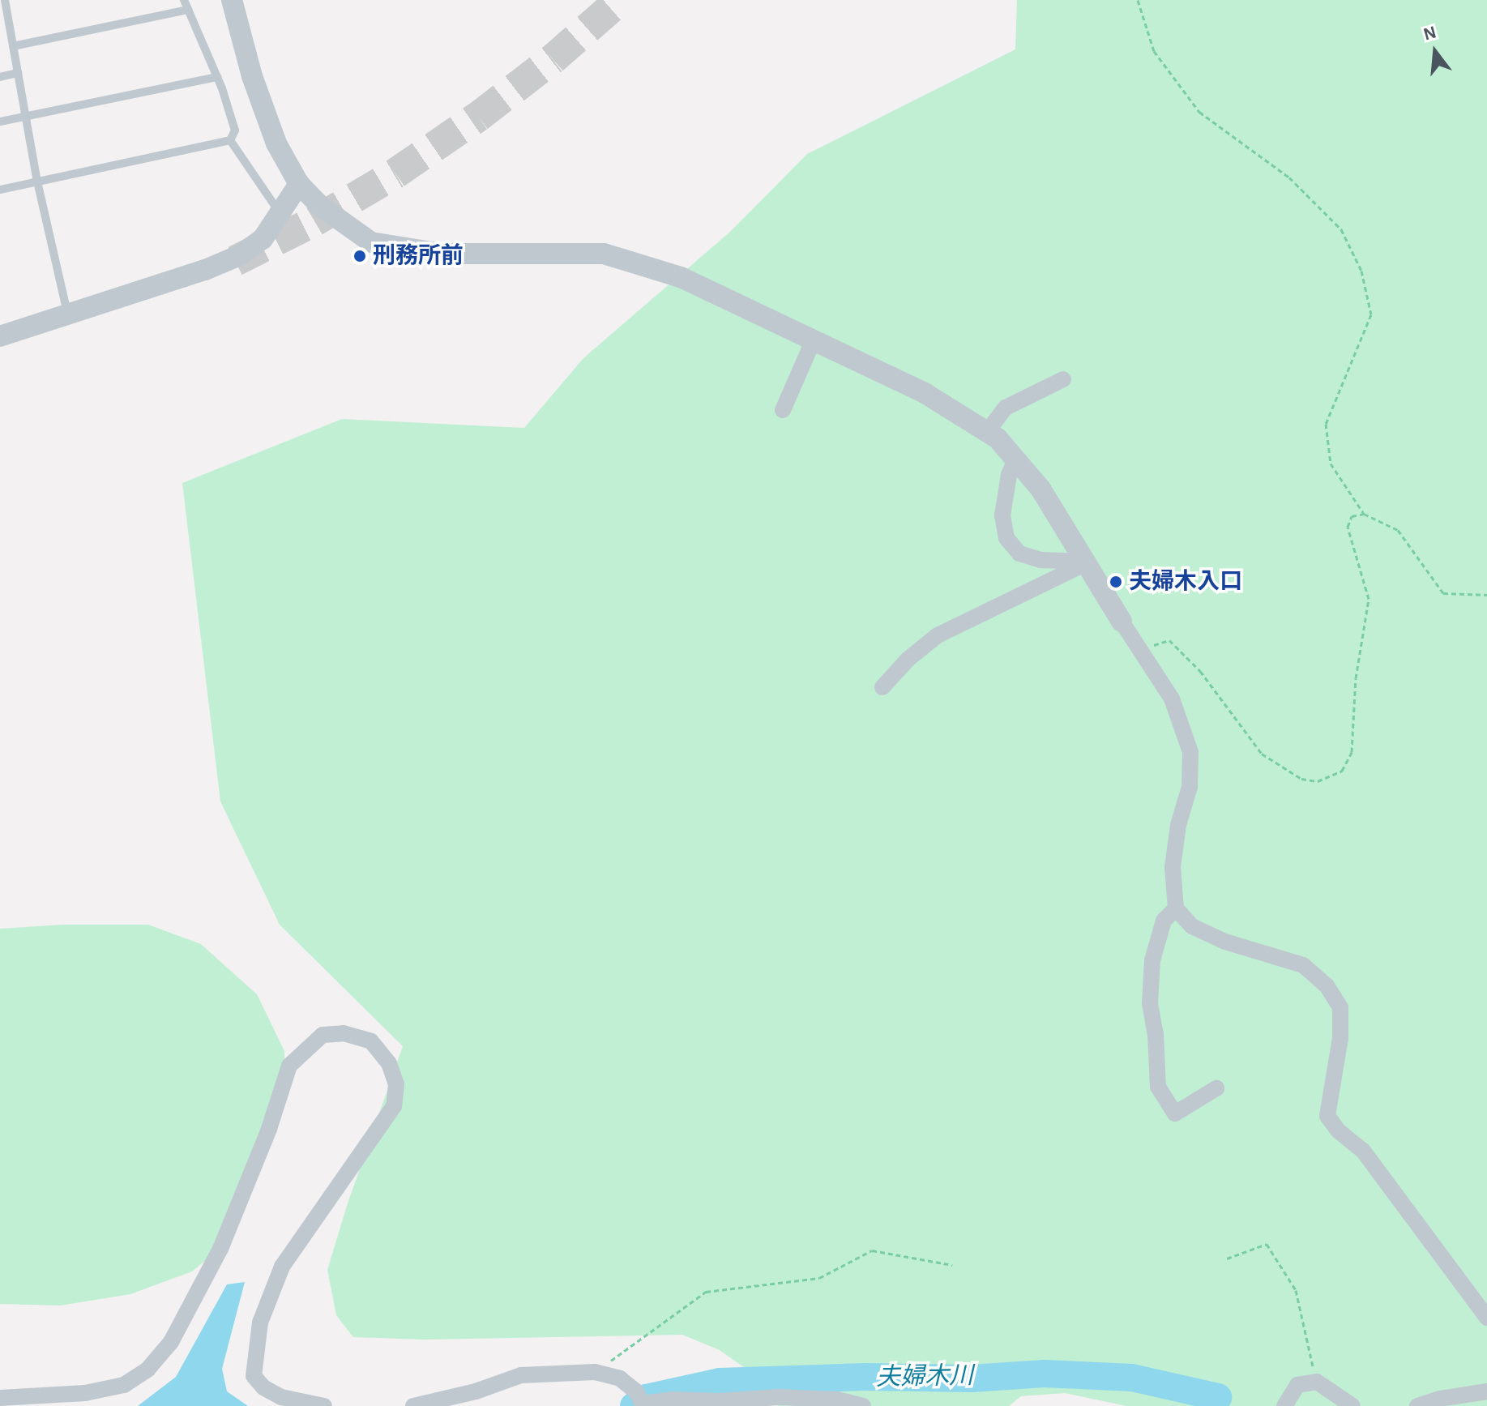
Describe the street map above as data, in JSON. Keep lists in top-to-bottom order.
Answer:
{
  "water": ["夫婦木川"],
  "places": ["刑務所前", "夫婦木入口"],
  "north": "top"
}
